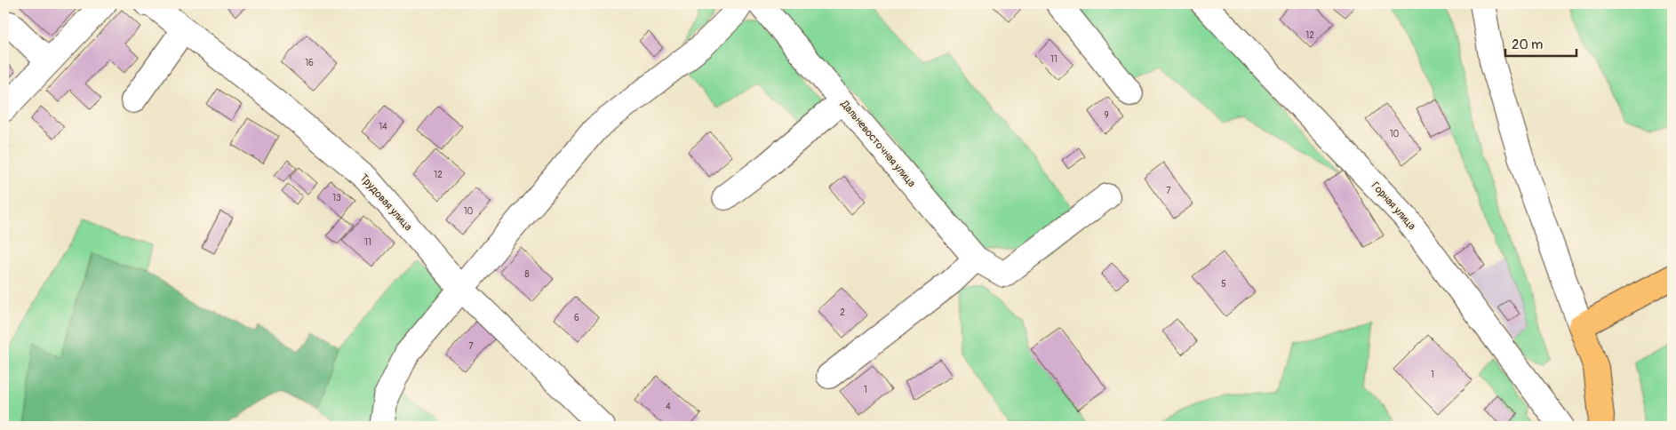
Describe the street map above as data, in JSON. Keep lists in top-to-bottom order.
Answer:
{
  "streets": {
    "street": ["Дальневосточная улица", "Трудовая улица", "Горная улица"]
  },
  "house_numbers": [
    "12",
    "11",
    "16",
    "9",
    "14",
    "10",
    "12",
    "7",
    "13",
    "10",
    "11",
    "8",
    "5",
    "2",
    "6",
    "7",
    "1",
    "1",
    "4"
  ],
  "scale_bar": "20 m"
}
